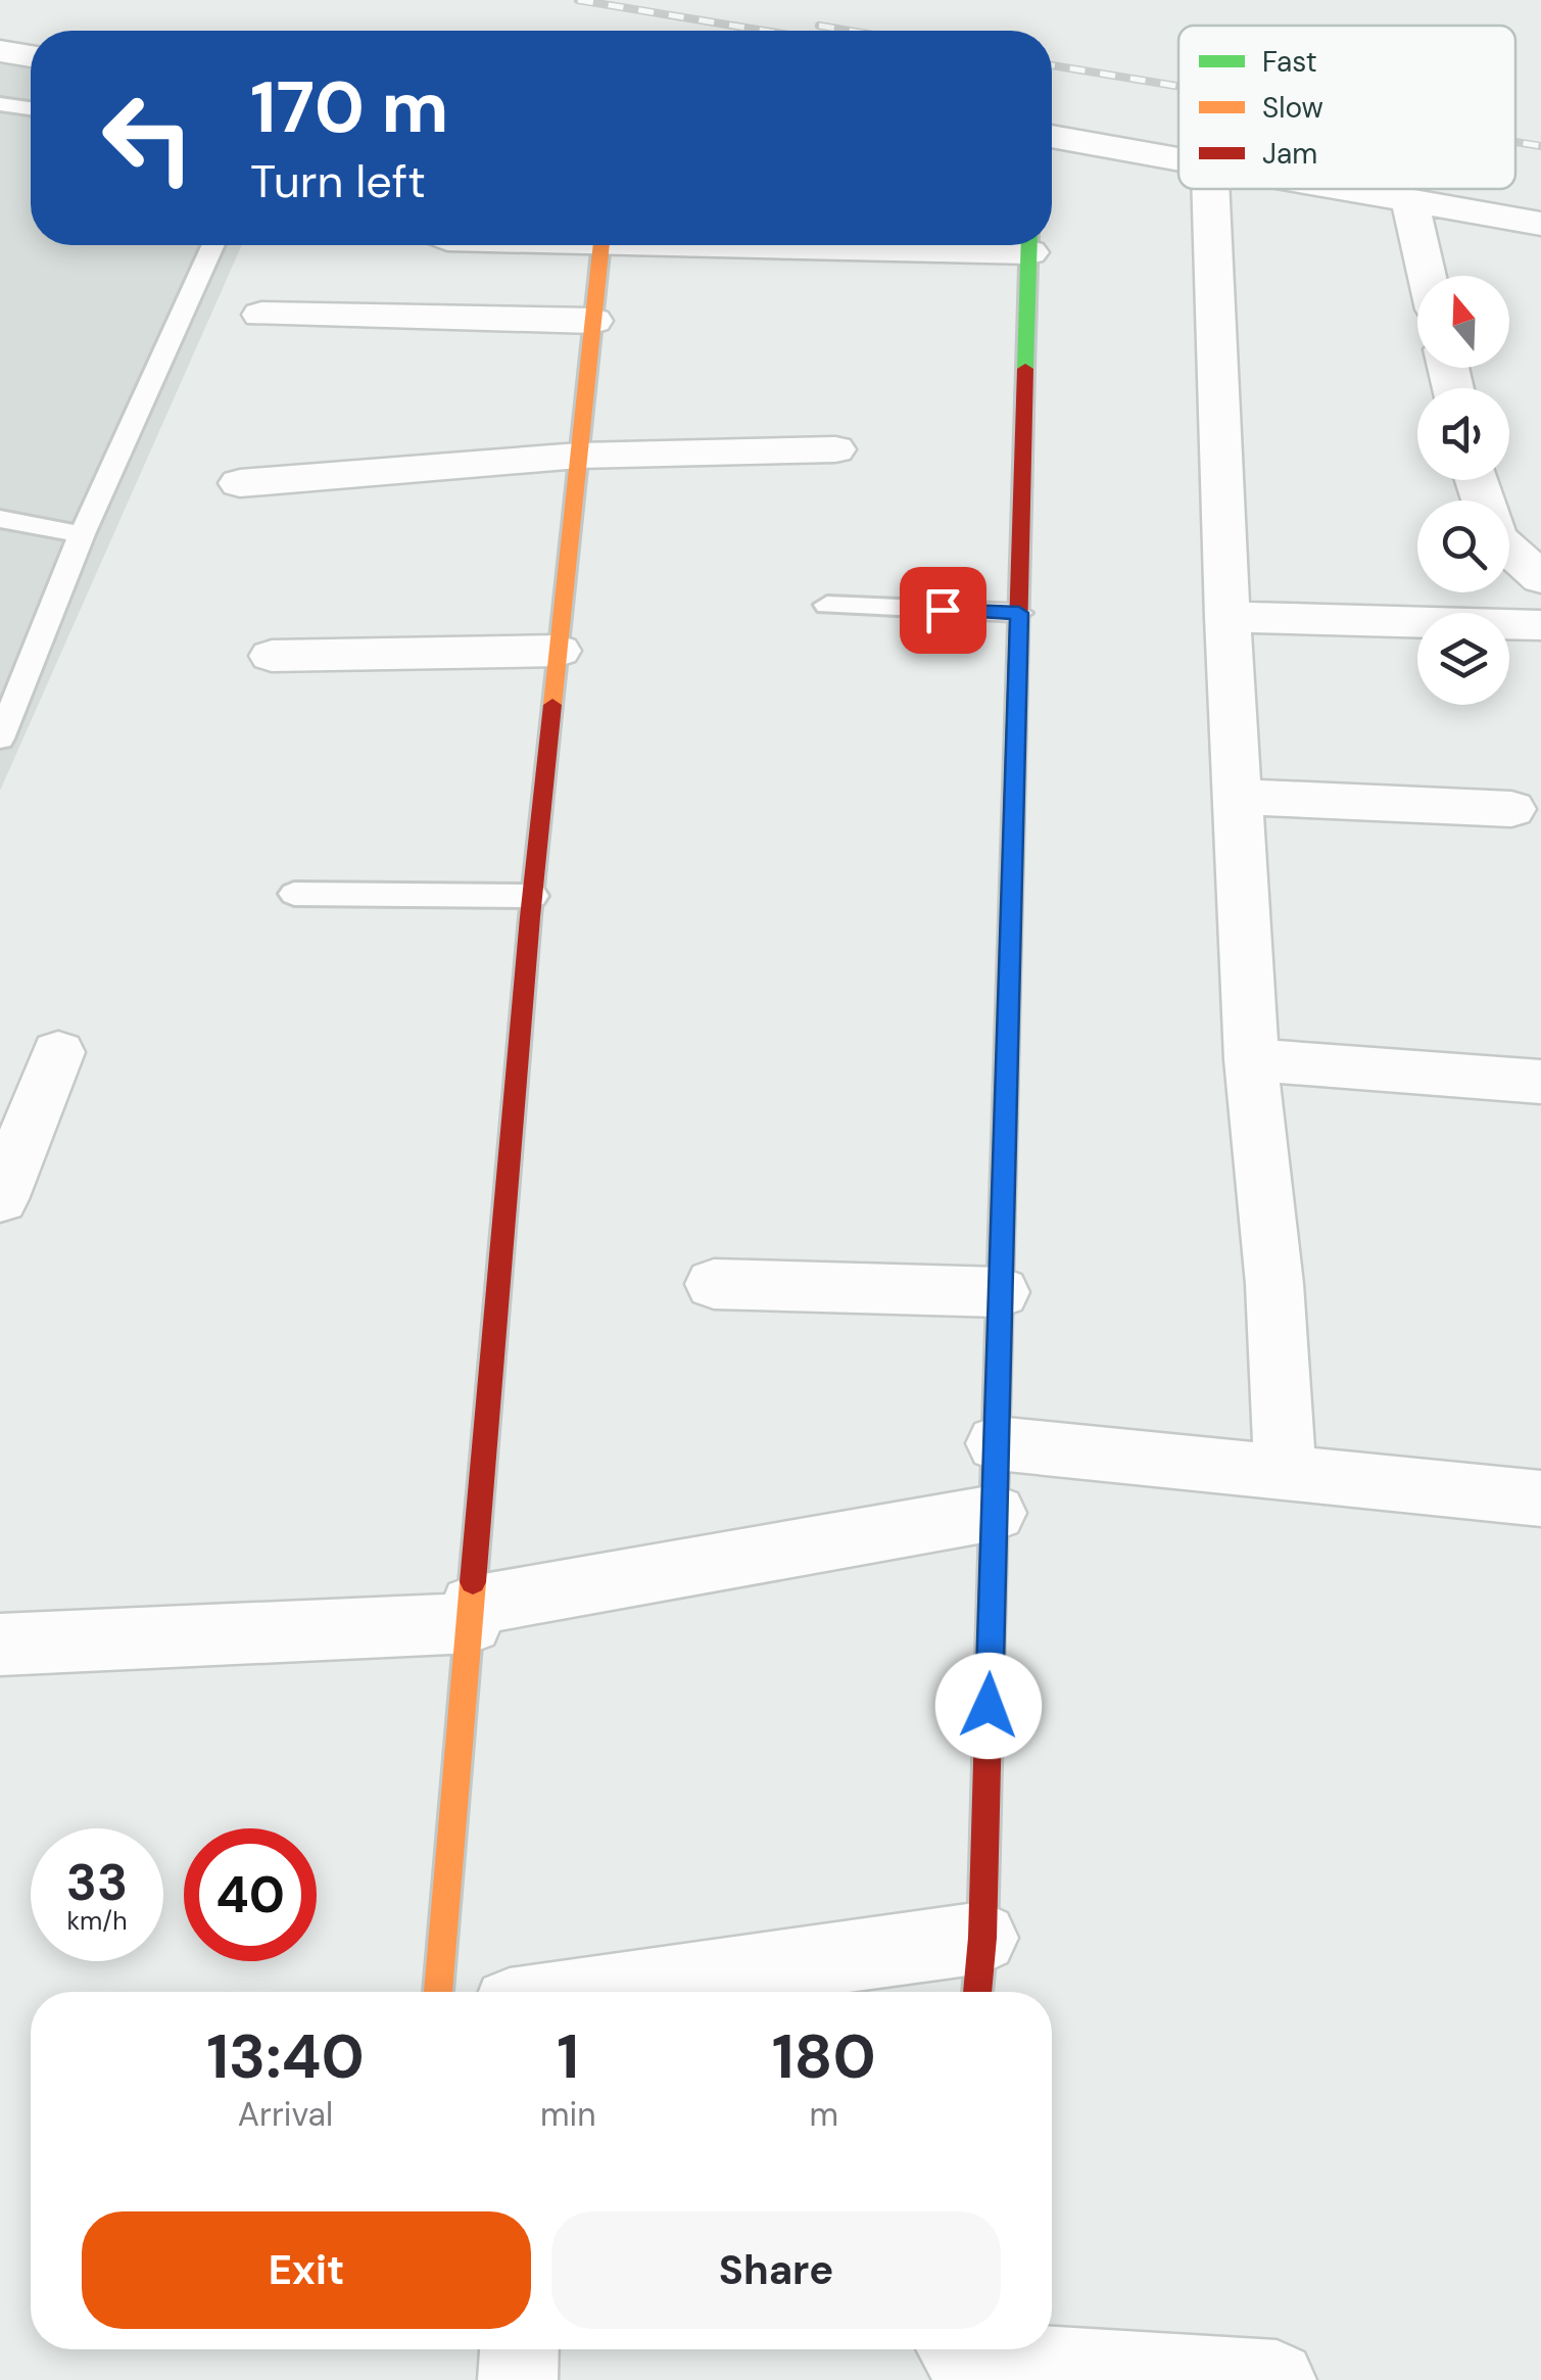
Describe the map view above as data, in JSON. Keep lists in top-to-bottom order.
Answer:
{
  "legend": ["Fast", "Slow", "Jam"],
  "north": "top",
  "page": {
    "turn": ["170 m", "Turn left"],
    "speed": "33 km/h",
    "limit": "40",
    "eta": [
      "13:40",
      "Arrival",
      "1",
      "min",
      "180",
      "m"
    ],
    "buttons": ["Exit", "Share"]
  }
}
